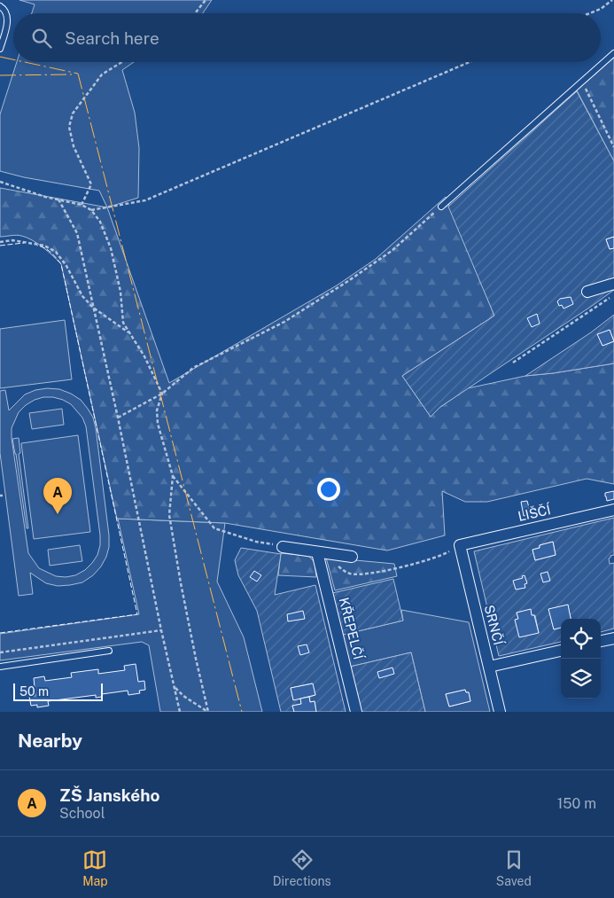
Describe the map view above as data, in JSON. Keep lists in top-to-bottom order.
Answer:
{
  "streets": {
    "street": ["LIŠČÍ", "SRNČÍ", "KŘEPELČÍ"]
  },
  "crossings": [
    ["LIŠČÍ", "SRNČÍ"]
  ],
  "scale_bar": "50 m",
  "page": {
    "search": "Search here",
    "pins": "A",
    "scale": "50 m",
    "heading": "Nearby",
    "list": [
      {
        "mark": "A",
        "name": "ZŠ Janského",
        "note": "School",
        "value": "150 m"
      }
    ],
    "nav": ["Map", "Directions", "Saved"]
  }
}
